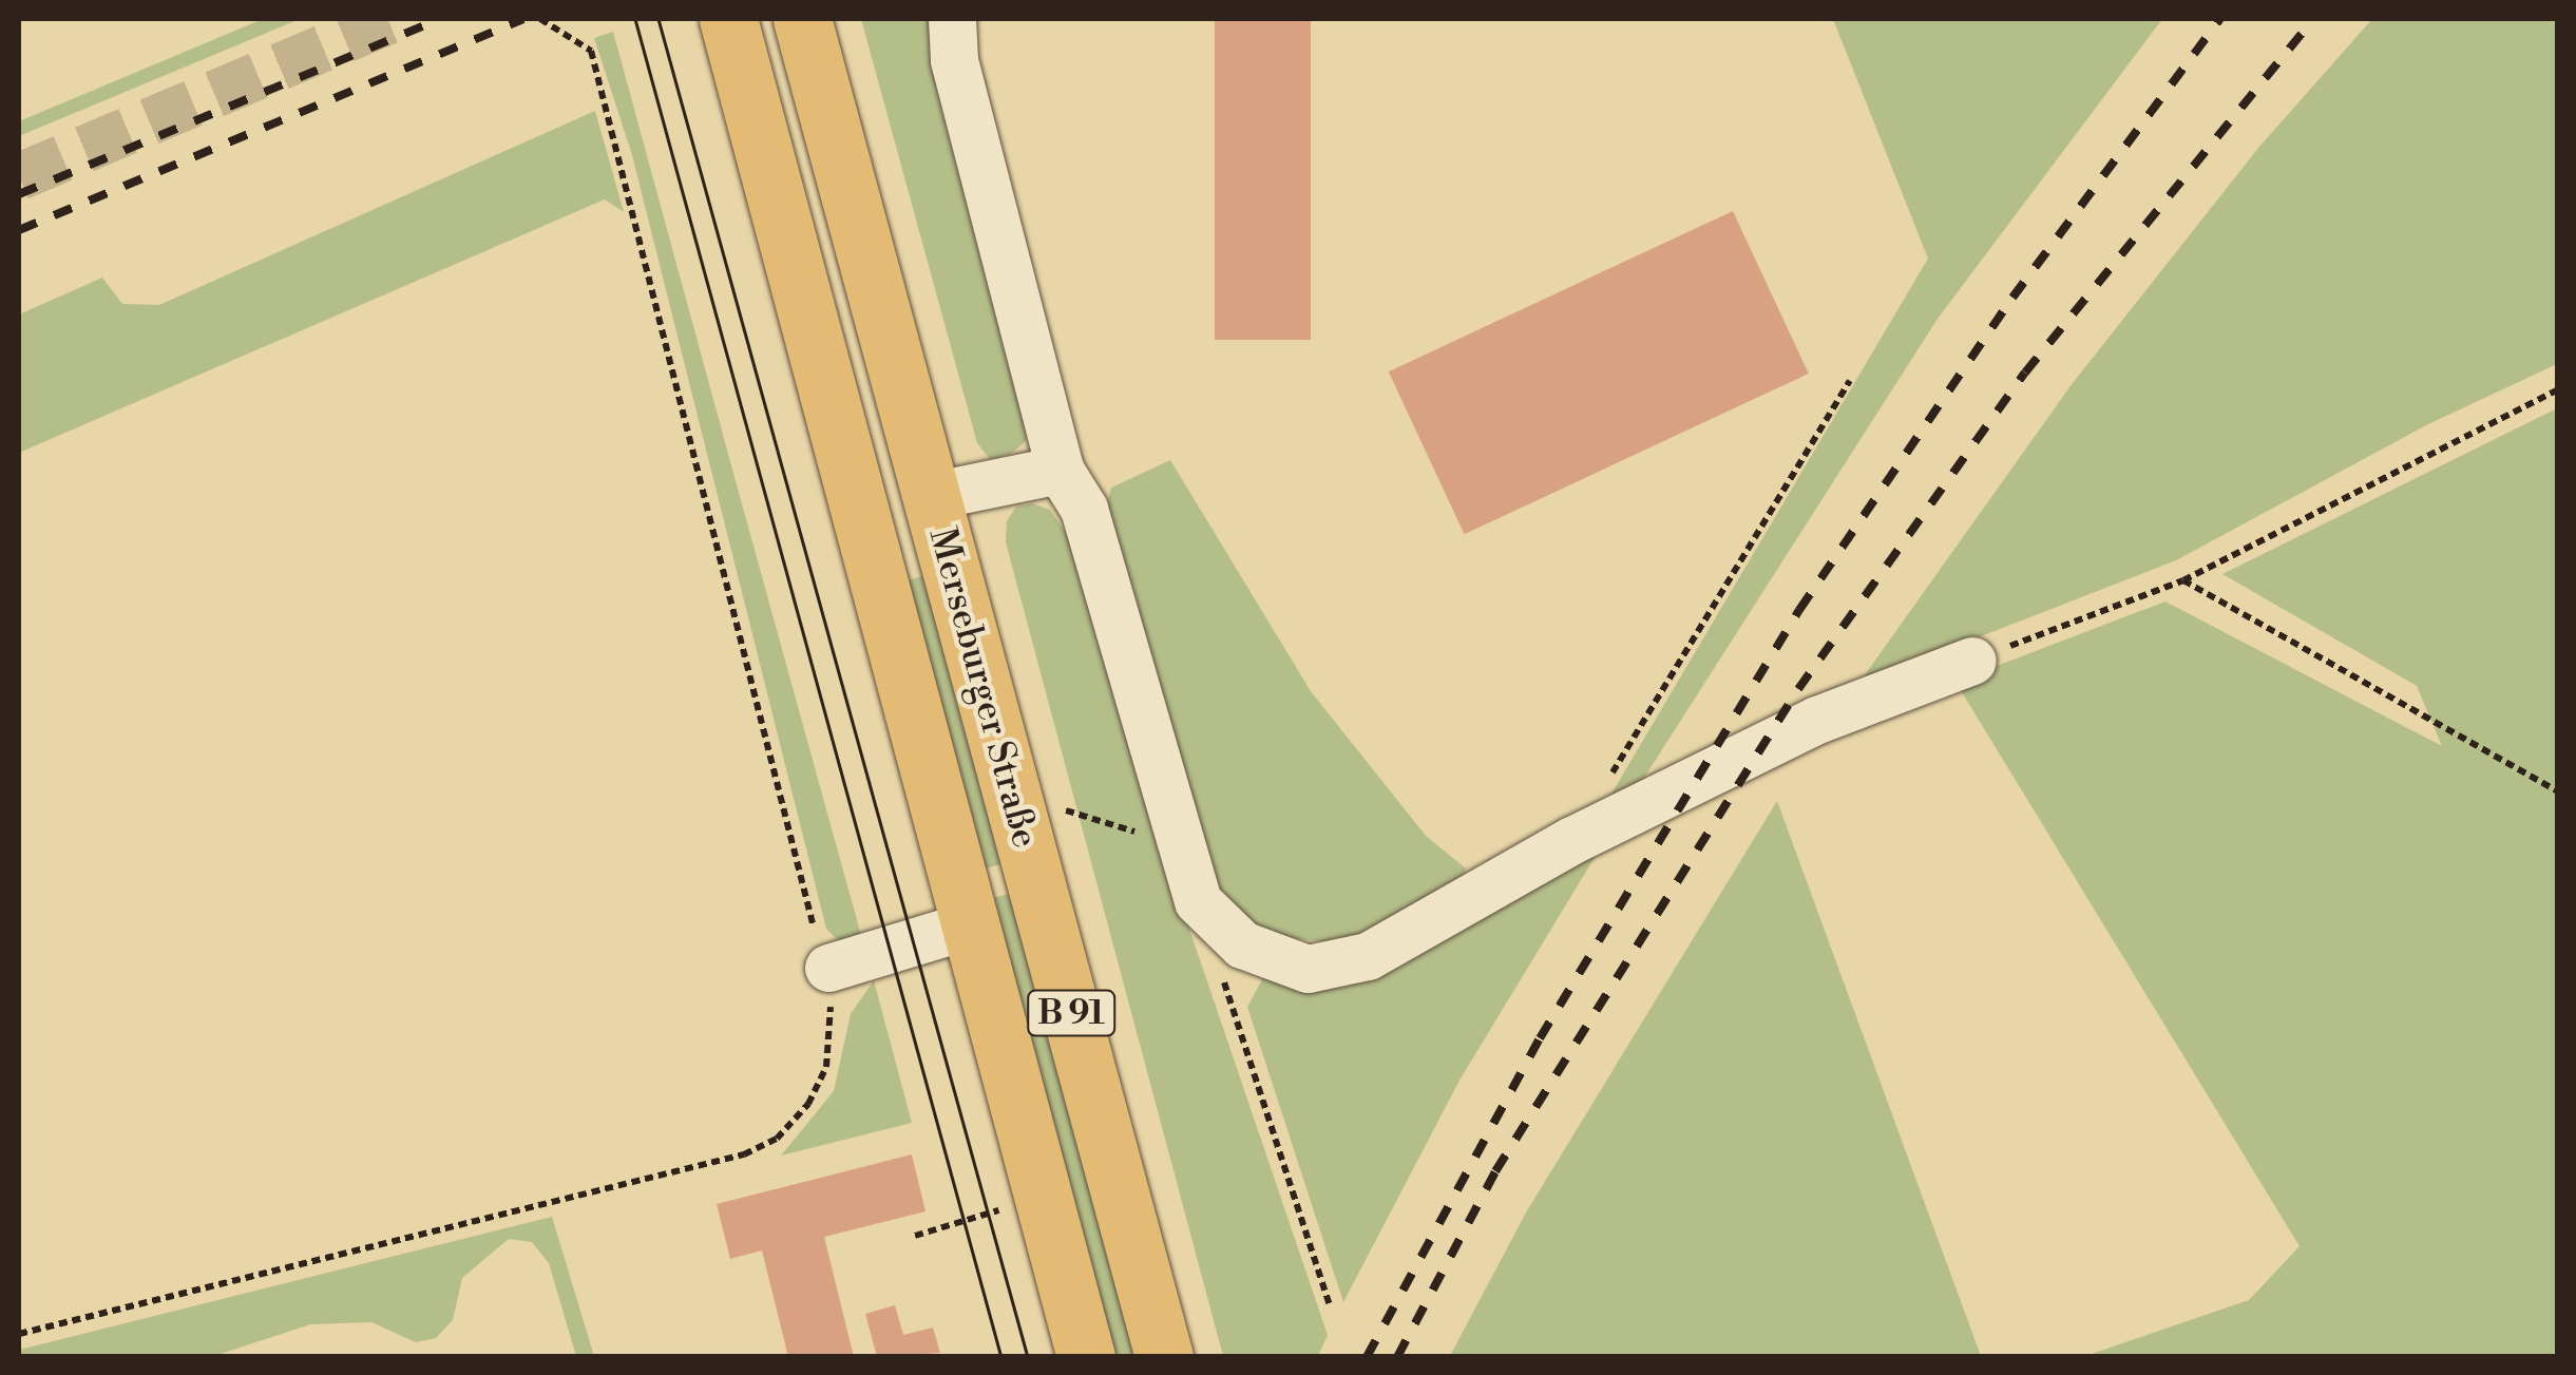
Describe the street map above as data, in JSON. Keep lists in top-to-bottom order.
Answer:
{
  "streets": {
    "main road": ["Merseburger Straße", "B 91"]
  }
}
